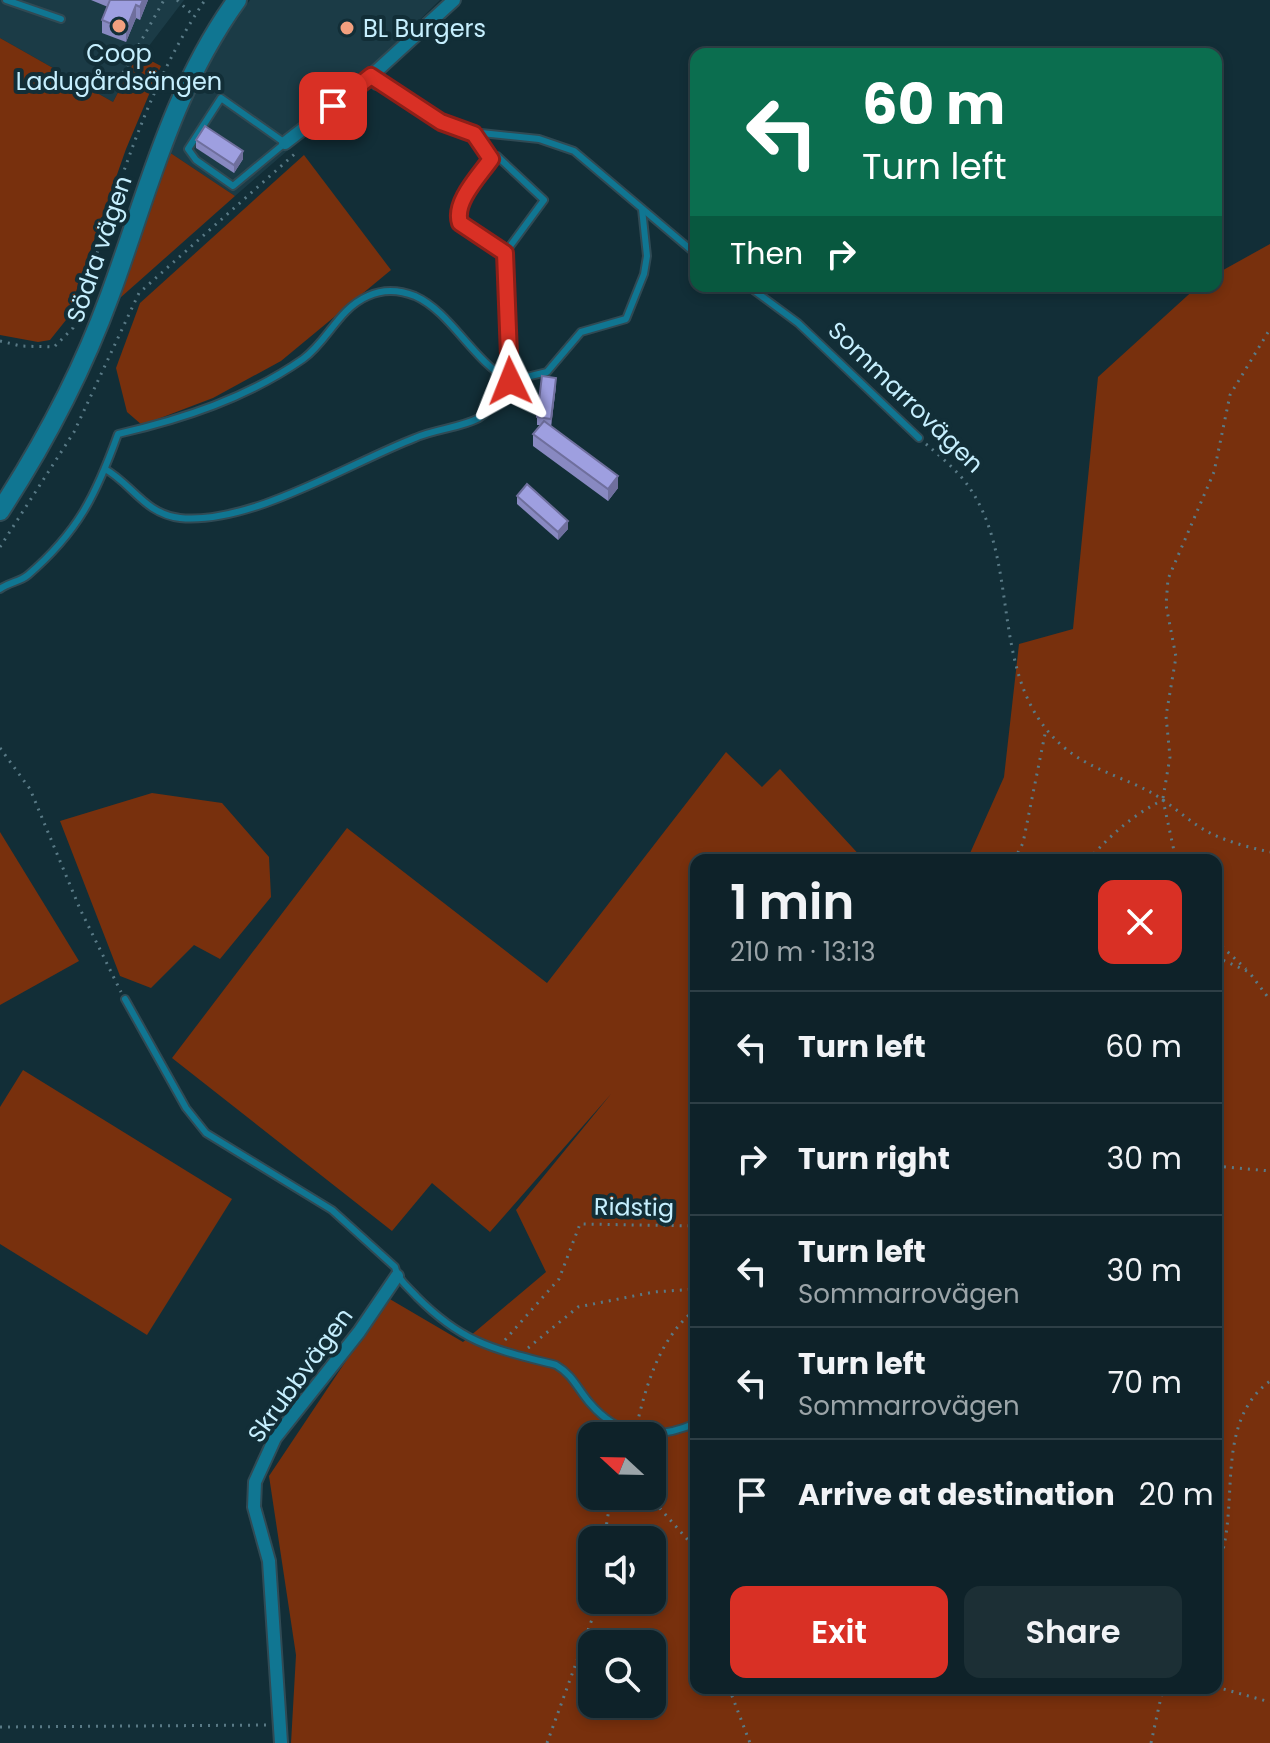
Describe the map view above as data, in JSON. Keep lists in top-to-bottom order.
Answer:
{
  "streets": {
    "main road": ["Södra vägen"],
    "street": ["Skrubbvägen"],
    "lane": ["Sommarrovägen"],
    "path": ["Ridstig"]
  },
  "places": ["Coop Ladugårdsängen", "BL Burgers"],
  "north": "left",
  "page": {
    "turn": ["60 m", "Turn left"],
    "then": "Then",
    "heading": ["1 min", "210 m · 13:13"],
    "list": [
      {
        "name": "Turn left",
        "value": "60 m"
      },
      {
        "name": "Turn right",
        "value": "30 m"
      },
      {
        "name": "Turn left",
        "note": "Sommarrovägen",
        "value": "30 m"
      },
      {
        "name": "Turn left",
        "note": "Sommarrovägen",
        "value": "70 m"
      },
      {
        "name": "Arrive at destination",
        "value": "20 m"
      }
    ],
    "buttons": ["Exit", "Share"]
  }
}
